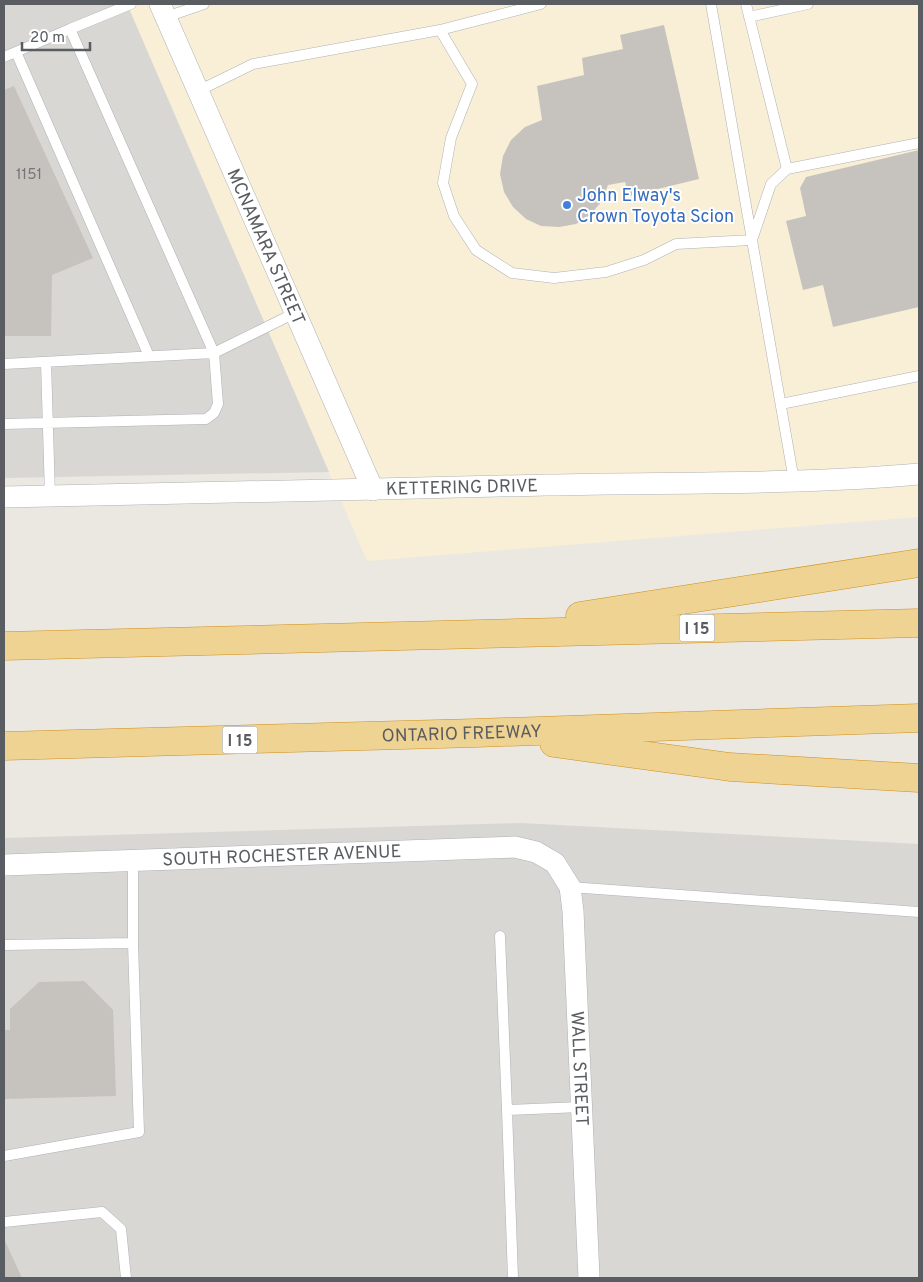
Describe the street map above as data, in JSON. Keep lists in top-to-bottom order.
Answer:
{
  "streets": {
    "highway": ["I 15", "ONTARIO FREEWAY"],
    "street": [
      "MCNAMARA STREET",
      "KETTERING DRIVE",
      "SOUTH ROCHESTER AVENUE",
      "WALL STREET"
    ]
  },
  "crossings": [
    ["MCNAMARA STREET", "KETTERING DRIVE"],
    ["SOUTH ROCHESTER AVENUE", "WALL STREET"]
  ],
  "places": ["John Elway's Crown Toyota Scion"],
  "house_numbers": ["1151"],
  "scale_bar": "20 m"
}
